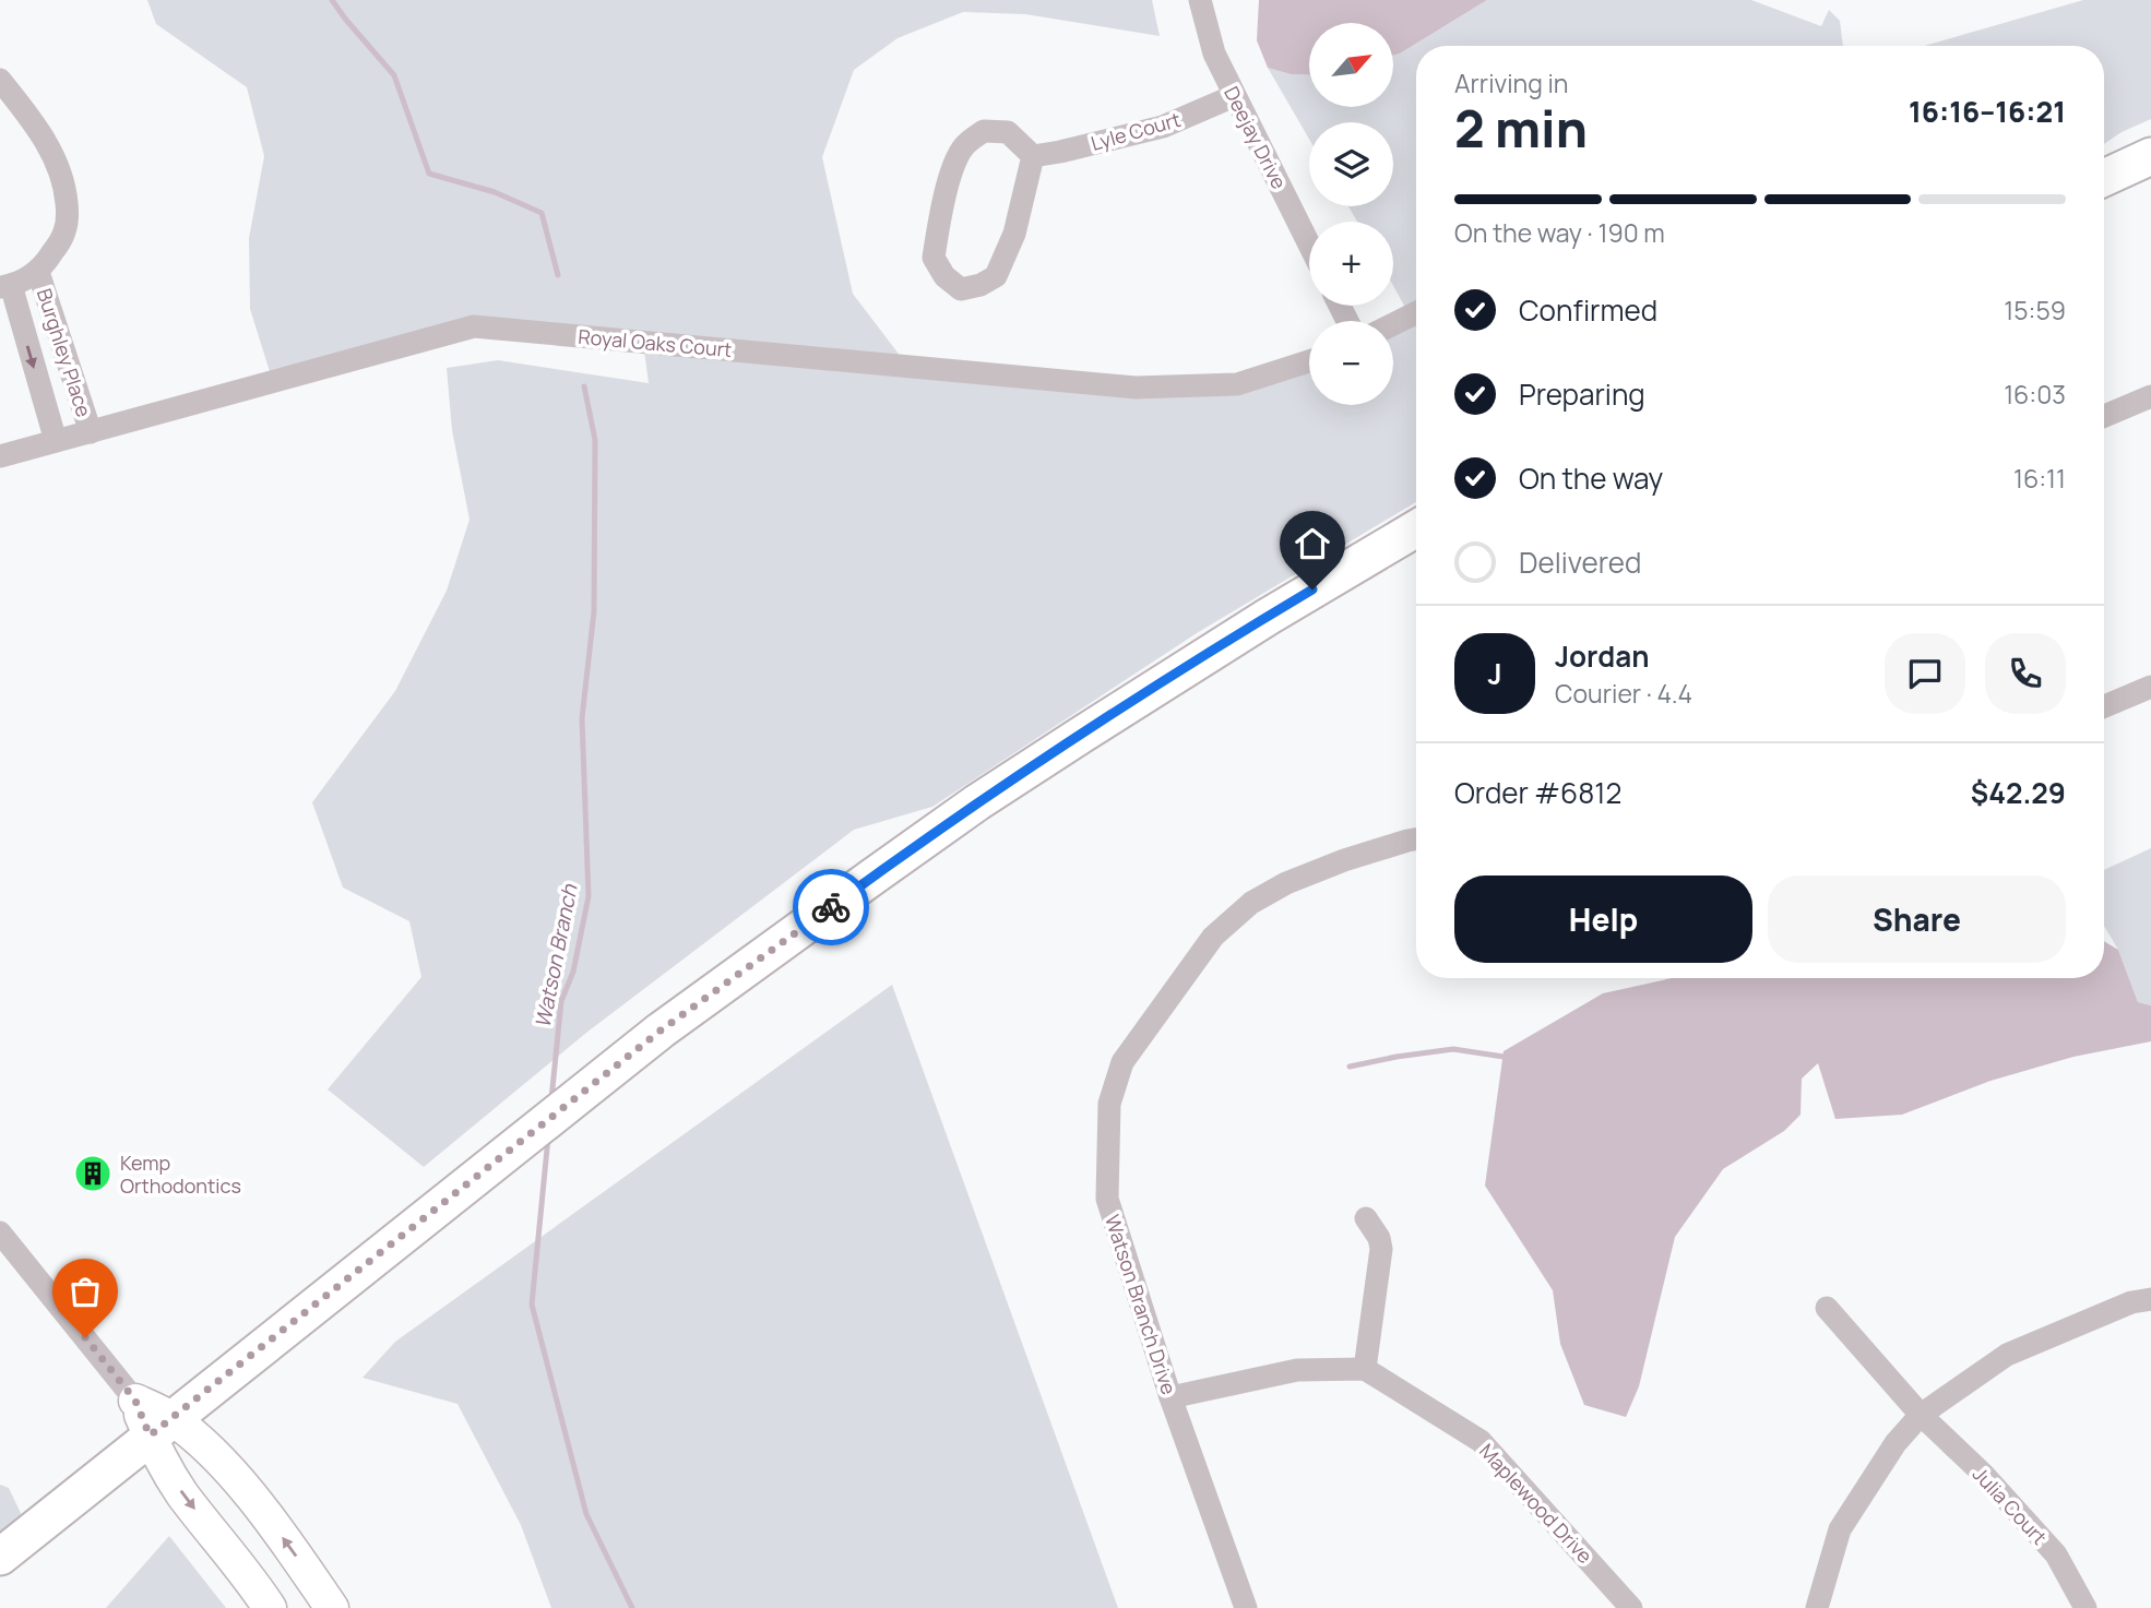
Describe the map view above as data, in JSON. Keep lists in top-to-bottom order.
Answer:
{
  "streets": {
    "street": [
      "Lyle Court",
      "Deejay Drive",
      "Royal Oaks Court",
      "Burghley Place",
      "Watson Branch Drive",
      "Maplewood Drive",
      "Julia Court"
    ]
  },
  "crossings": [
    ["Lyle Court", "Deejay Drive"],
    ["Royal Oaks Court", "Burghley Place"]
  ],
  "water": ["Watson Branch"],
  "places": {
    "building": ["Kemp Orthodontics"]
  },
  "north": "top right",
  "page": {
    "map_buttons": ["+", "−"],
    "heading": ["2 min", "Arriving in", "16:16–16:21"],
    "panel": [
      "Jordan",
      "Courier · 4.4",
      "Order #6812",
      "$42.29"
    ],
    "bar": "On the way · 190 m",
    "list": [
      ["Confirmed", "15:59"],
      ["Preparing", "16:03"],
      ["On the way", "16:11"],
      "Delivered"
    ],
    "round": "J",
    "buttons": ["Help", "Share"]
  }
}
